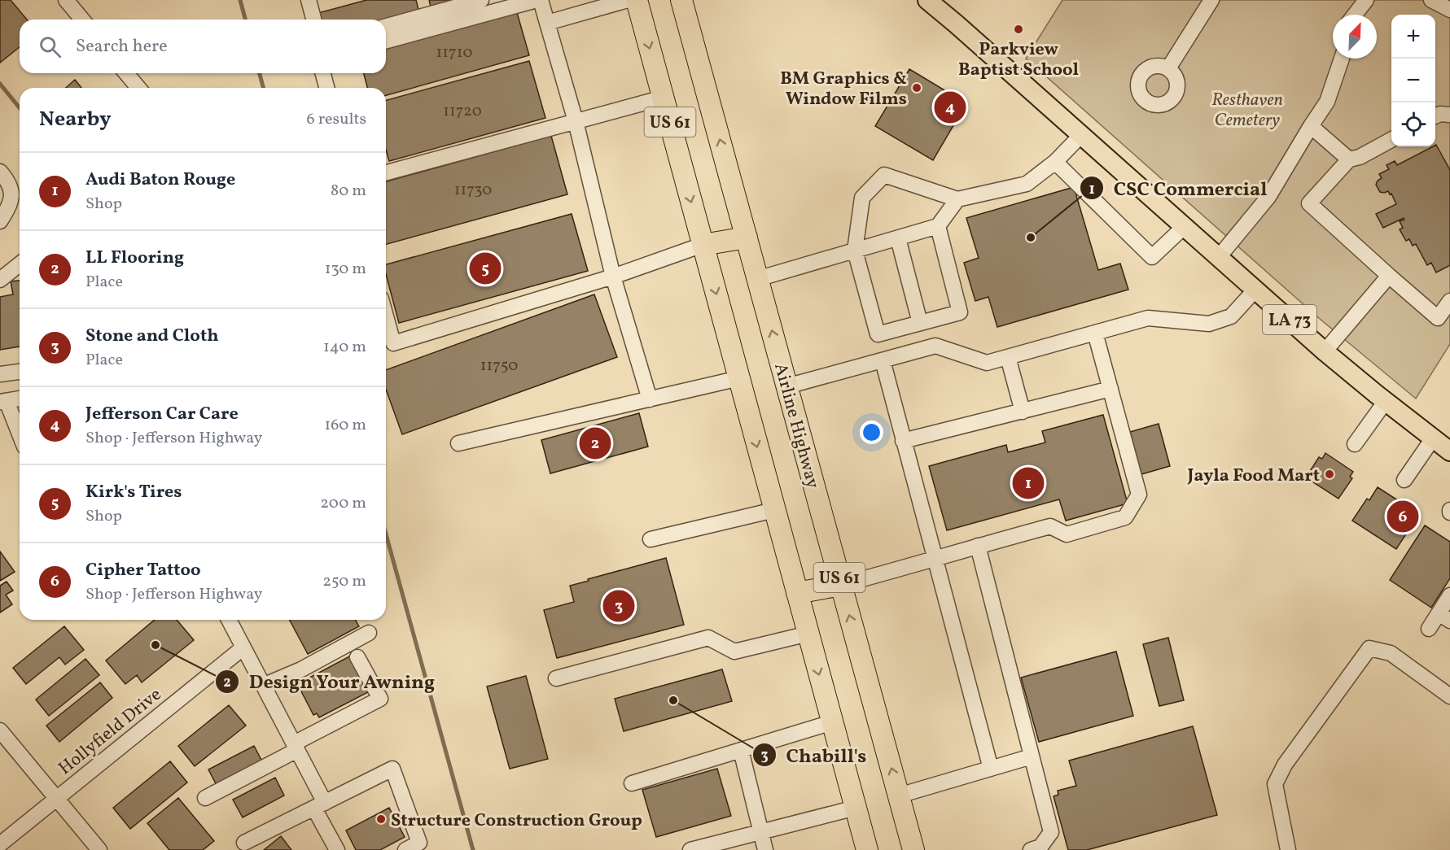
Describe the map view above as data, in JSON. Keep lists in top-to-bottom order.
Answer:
{
  "streets": {
    "highway": ["US 61", "Airline Highway"],
    "main road": ["LA 73"],
    "street": ["Hollyfield Drive"]
  },
  "parks": ["Resthaven Cemetery"],
  "places": [
    "Parkview Baptist School",
    "BM Graphics & Window Films",
    "CSC Commercial",
    "Jayla Food Mart",
    "Design Your Awning",
    "Chabill's",
    "Structure Construction Group"
  ],
  "house_numbers": [
    "11710",
    "11720",
    "11730",
    "11750"
  ],
  "north": "top right",
  "page": {
    "map_buttons": ["+", "−"],
    "search": "Search here",
    "heading": ["Nearby", "6 results"],
    "pins": [
      "4",
      "5",
      "2",
      "1",
      "6",
      "3"
    ],
    "list": [
      {
        "mark": "1",
        "name": "Audi Baton Rouge",
        "note": "Shop",
        "value": "80 m"
      },
      {
        "mark": "2",
        "name": "LL Flooring",
        "note": "Place",
        "value": "130 m"
      },
      {
        "mark": "3",
        "name": "Stone and Cloth",
        "note": "Place",
        "value": "140 m"
      },
      {
        "mark": "4",
        "name": "Jefferson Car Care",
        "note": "Shop · Jefferson Highway",
        "value": "160 m"
      },
      {
        "mark": "5",
        "name": "Kirk's Tires",
        "note": "Shop",
        "value": "200 m"
      },
      {
        "mark": "6",
        "name": "Cipher Tattoo",
        "note": "Shop · Jefferson Highway",
        "value": "250 m"
      }
    ]
  }
}
